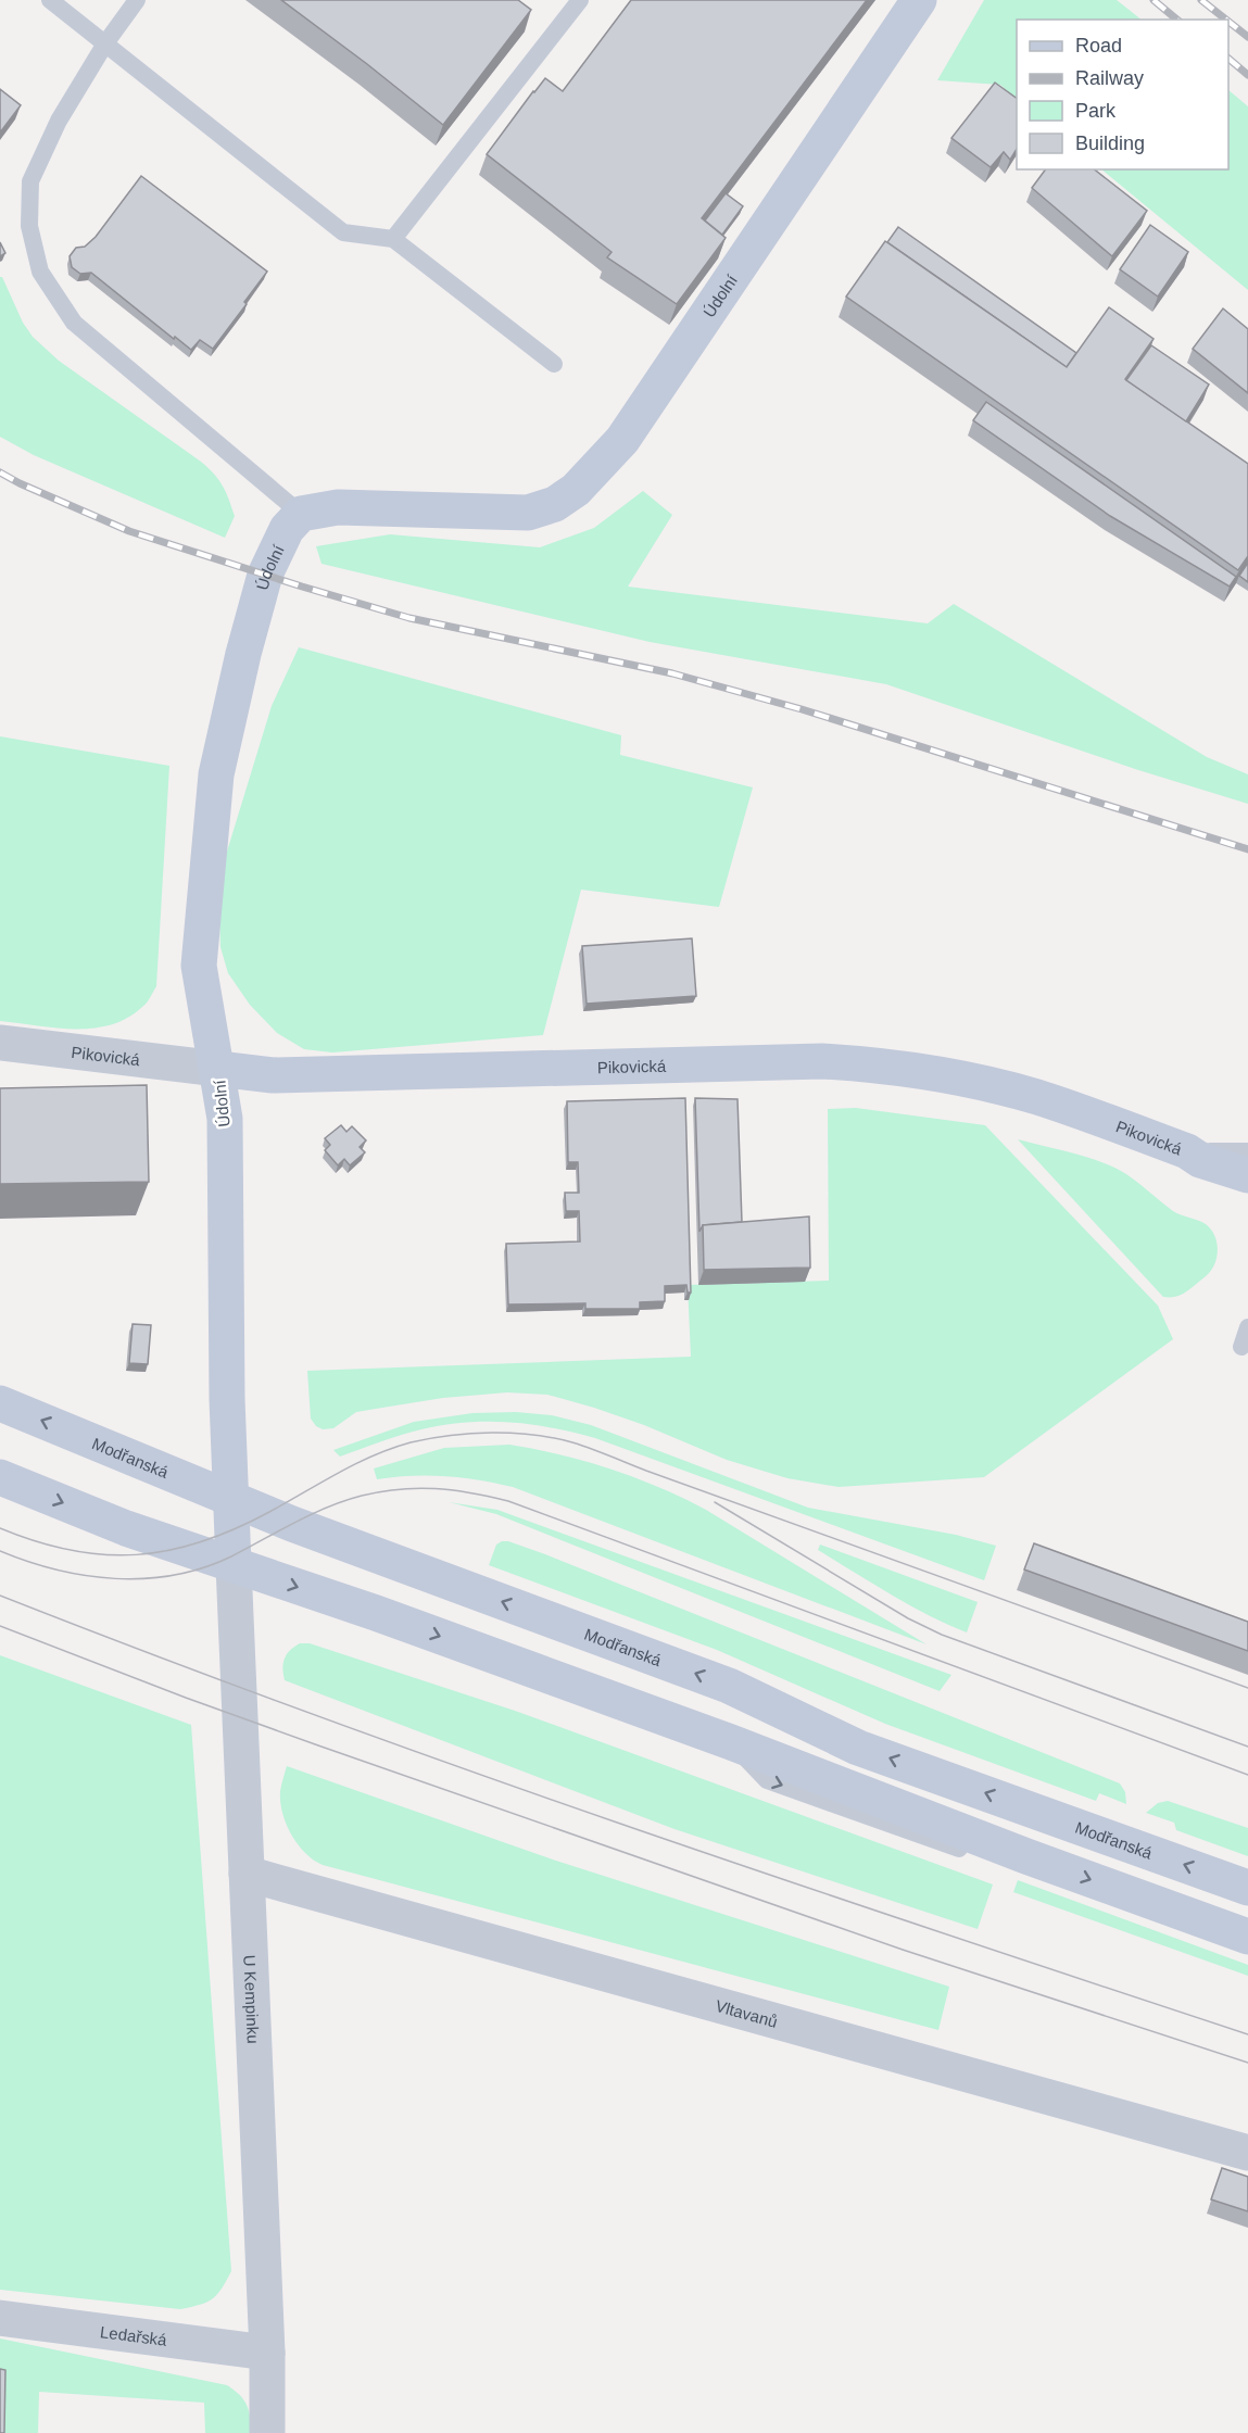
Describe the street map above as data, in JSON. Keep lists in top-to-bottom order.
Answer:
{
  "streets": {
    "street": [
      "Údolní",
      "Pikovická",
      "Modřanská",
      "U Kempinku",
      "Vltavanů",
      "Ledařská"
    ]
  },
  "crossings": [
    ["Údolní", "Pikovická"],
    ["Údolní", "Modřanská"],
    ["Údolní", "U Kempinku"],
    ["U Kempinku", "Vltavanů"],
    ["U Kempinku", "Ledařská"]
  ],
  "legend": [
    "Road",
    "Railway",
    "Park",
    "Building"
  ]
}
